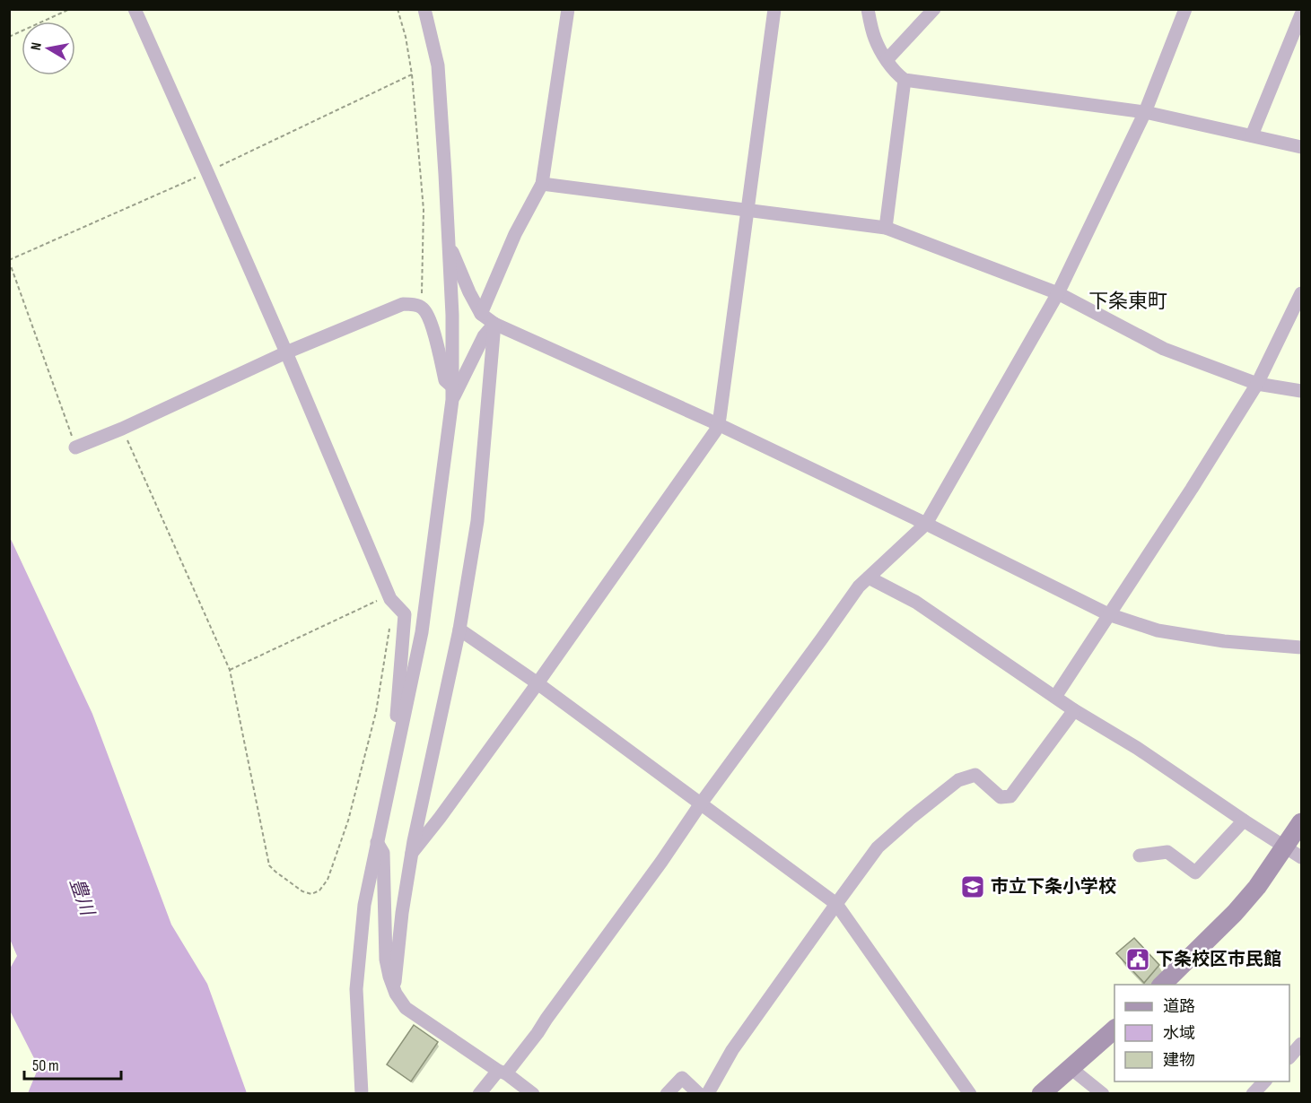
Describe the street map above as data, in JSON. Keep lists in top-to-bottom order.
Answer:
{
  "districts": ["下条東町"],
  "water": ["豊川"],
  "places": {
    "school or university": ["市立下条小学校"],
    "public building": ["下条校区市民館"]
  },
  "legend": ["道路", "水域", "建物"],
  "scale_bar": "50 m",
  "north": "left"
}
